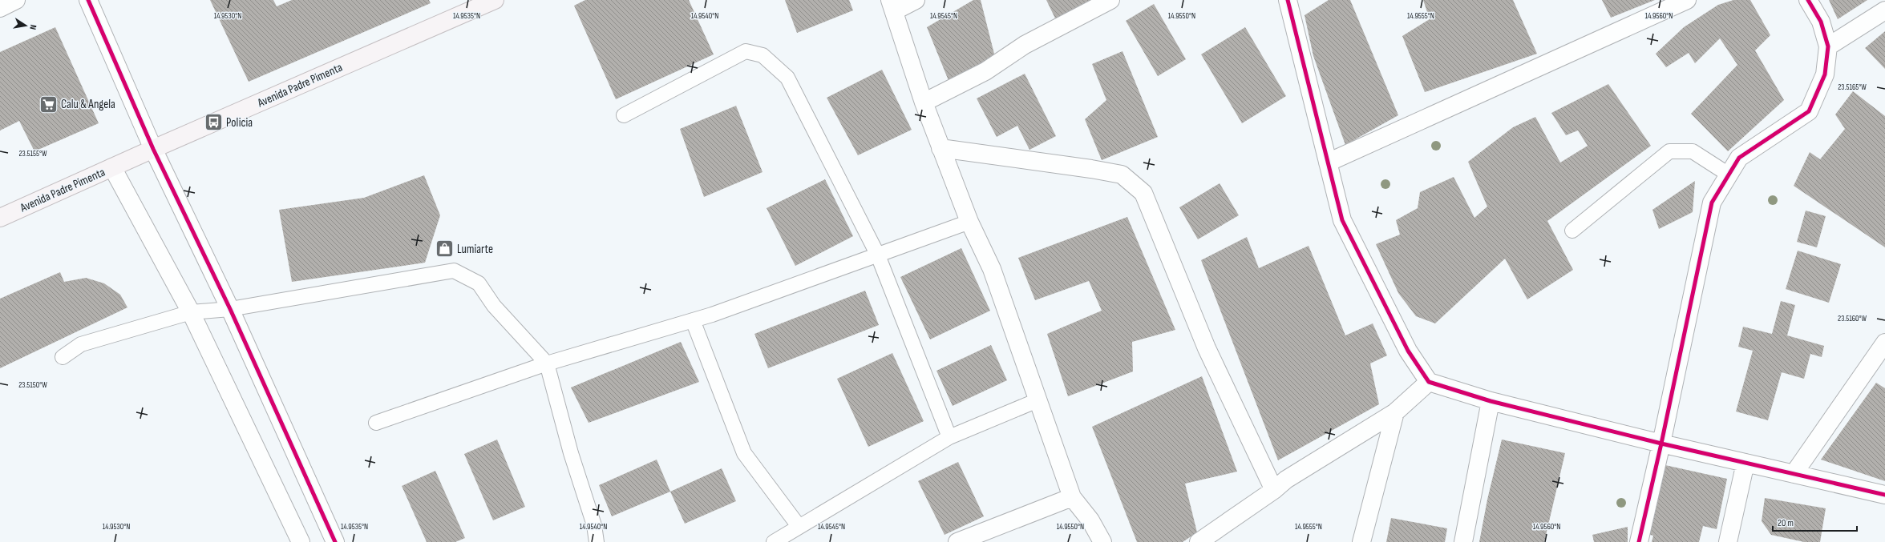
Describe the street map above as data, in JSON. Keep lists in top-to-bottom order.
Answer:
{
  "streets": {
    "main road": ["Avenida Padre Pimenta"]
  },
  "places": {
    "supermarket": ["Calu & Angela"],
    "bus stop": ["Policia"],
    "shop": ["Lumiarte"]
  },
  "scale_bar": "20 m",
  "north": "right",
  "coordinates": [
    "14.9530°N",
    "14.9535°N",
    "14.9540°N",
    "14.9545°N",
    "14.9550°N",
    "14.9555°N",
    "14.9560°N",
    "23.5165°W",
    "23.5155°W",
    "23.5160°W",
    "23.5150°W"
  ]
}
